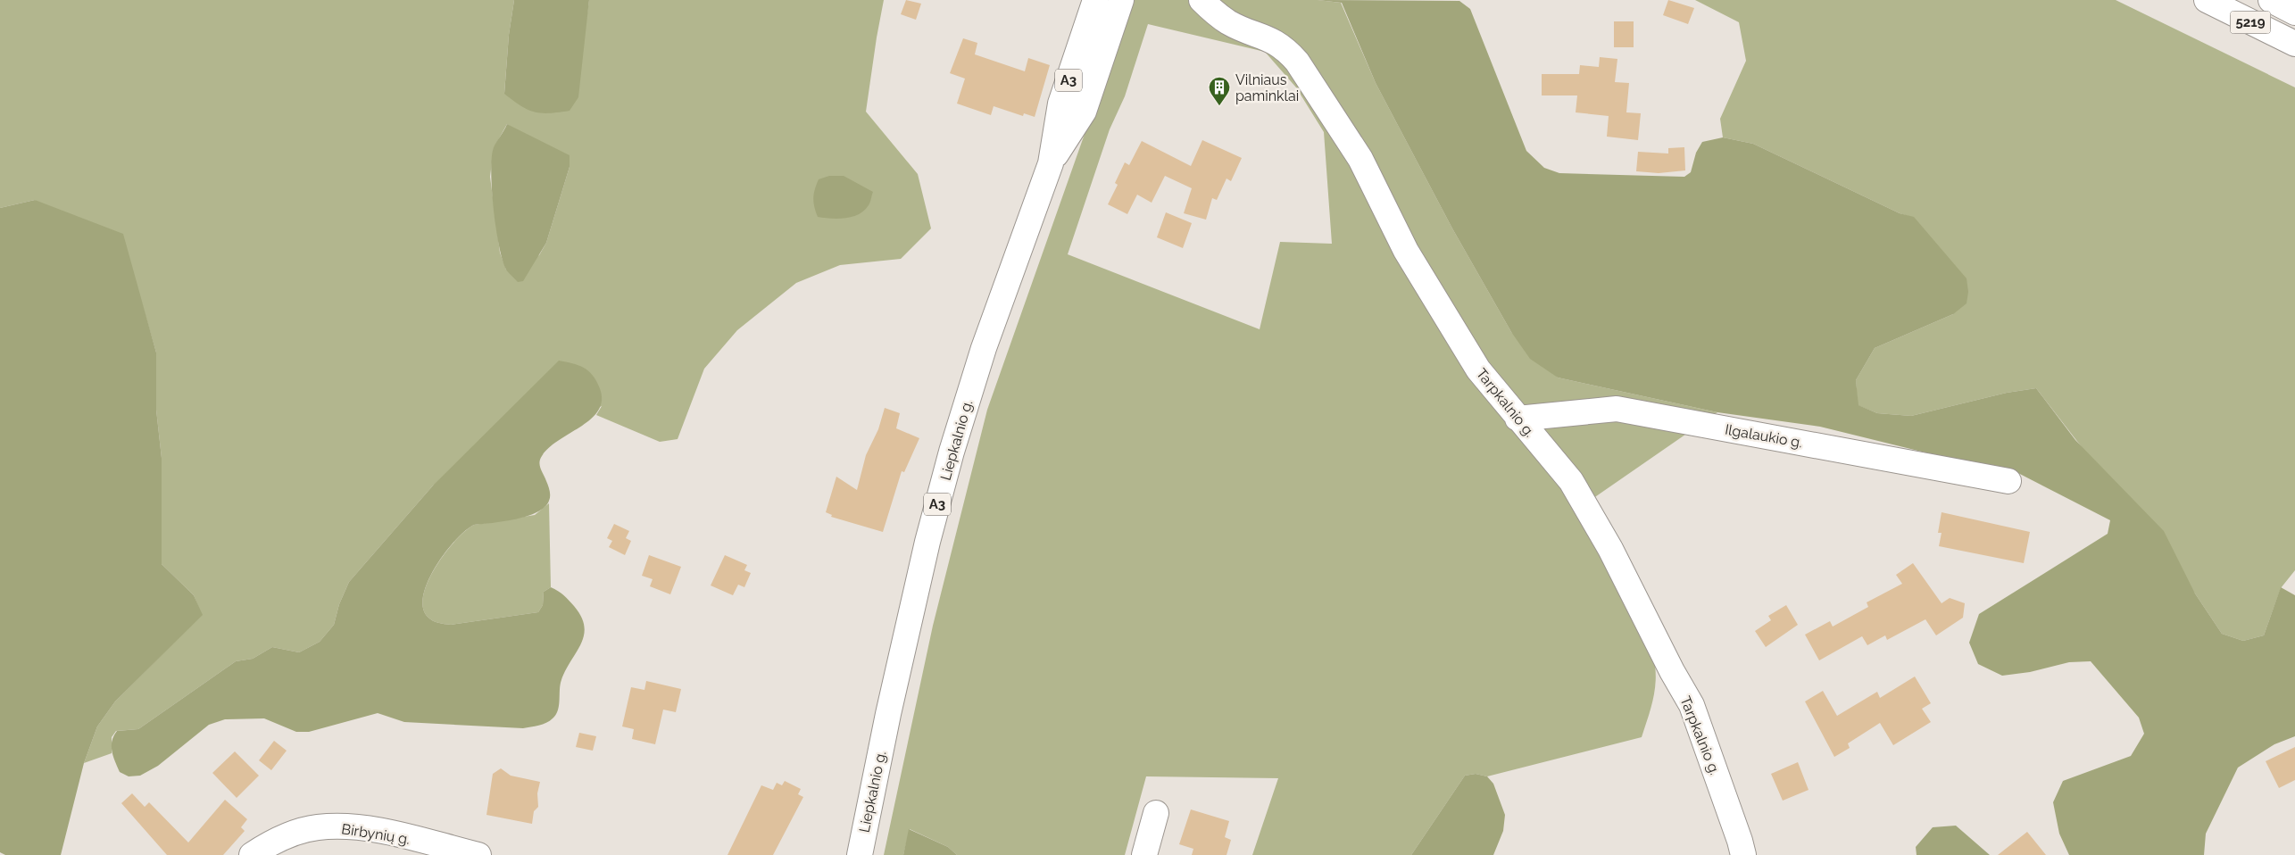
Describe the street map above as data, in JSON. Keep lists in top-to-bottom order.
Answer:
{
  "streets": {
    "main road": [
      "5219",
      "A3",
      "Tarpkalnio g.",
      "Ilgalaukio g.",
      "Liepkalnio g.",
      "Birbynių g."
    ]
  },
  "crossings": [
    ["Tarpkalnio g.", "Ilgalaukio g."]
  ],
  "places": {
    "building": ["Vilniaus paminklai"]
  }
}
